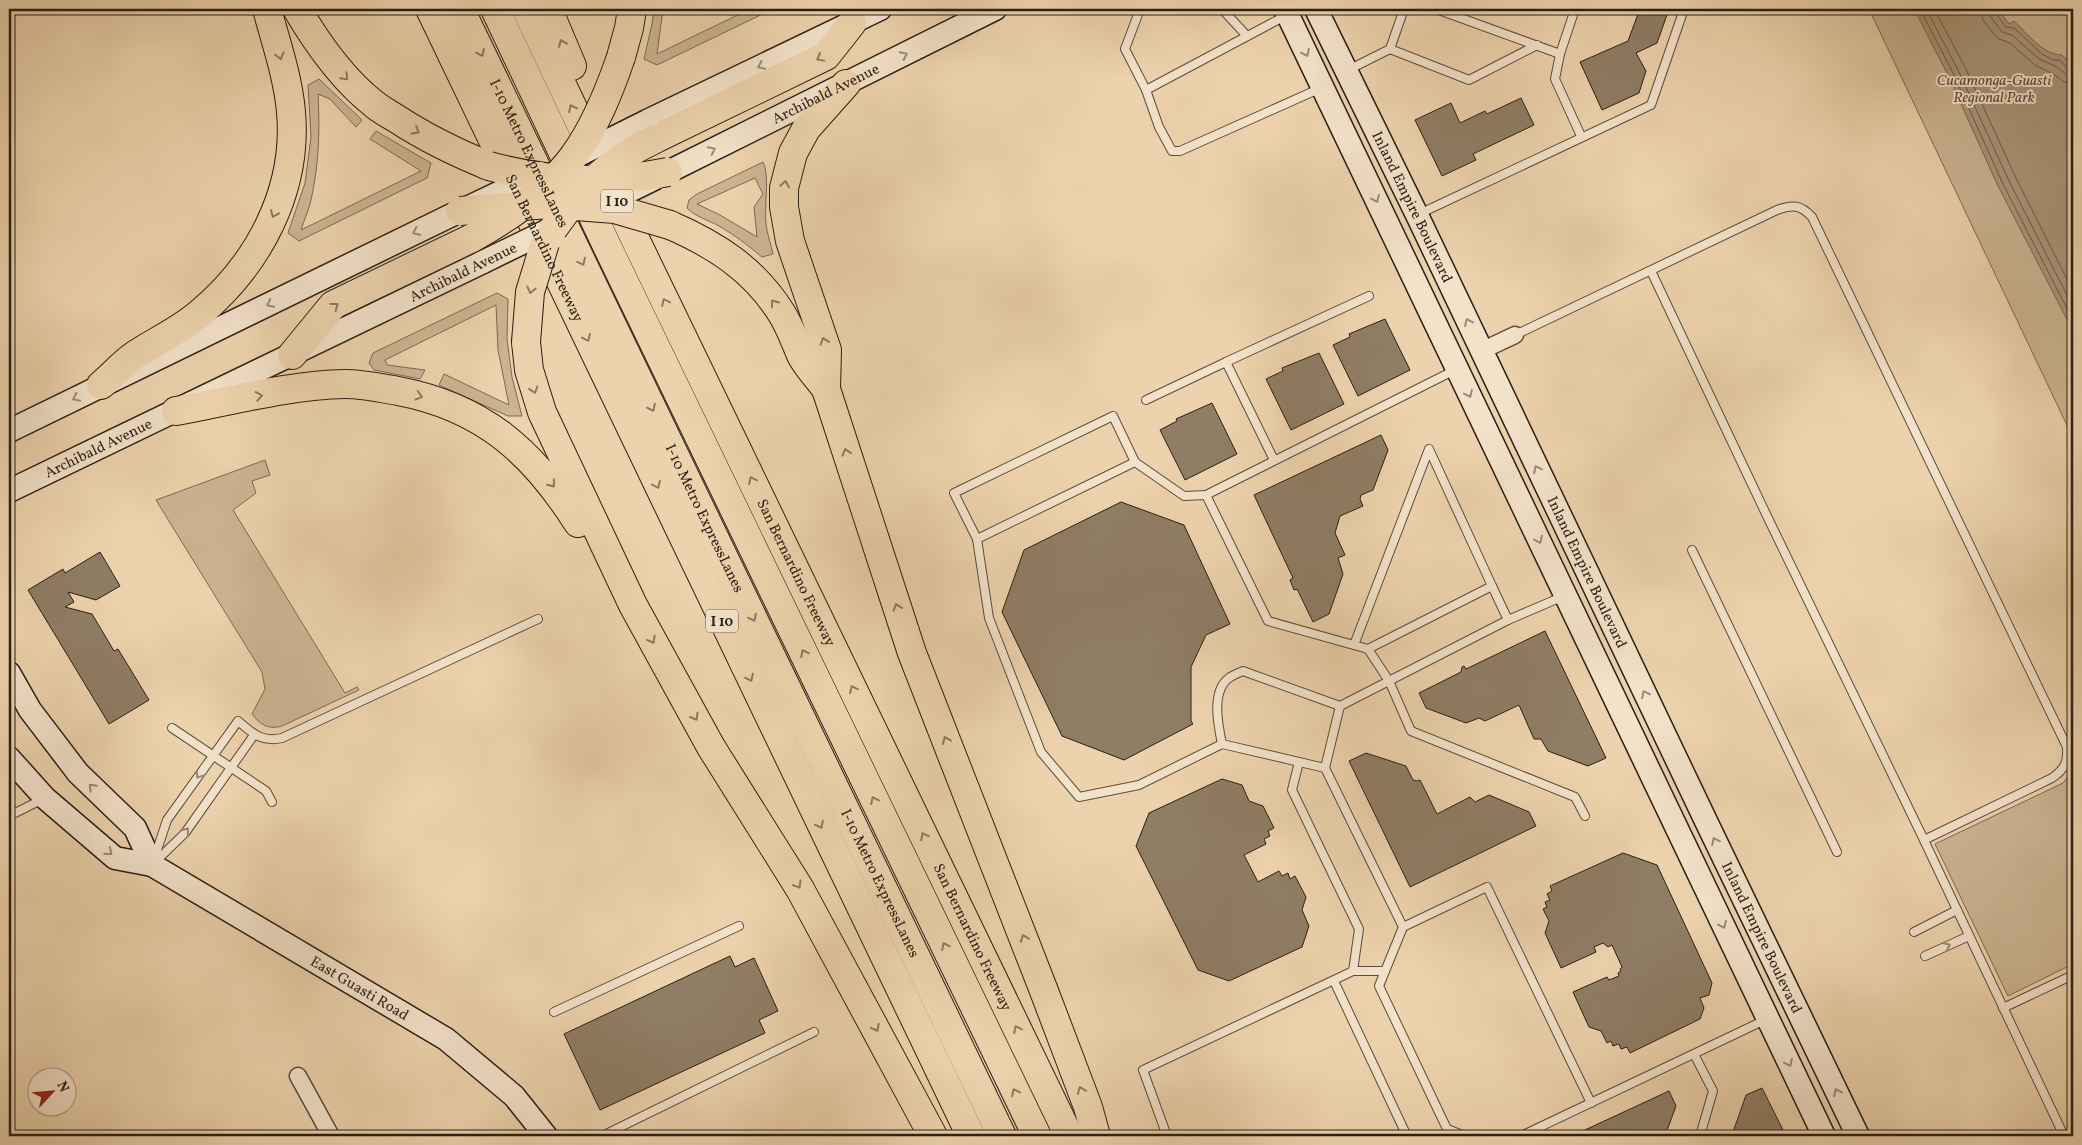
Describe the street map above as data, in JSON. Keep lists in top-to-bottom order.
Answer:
{
  "streets": {
    "highway": ["I-10 Metro ExpressLanes", "I 10", "San Bernardino Freeway"],
    "main road": ["Archibald Avenue", "Inland Empire Boulevard", "East Guasti Road"]
  },
  "parks": ["Cucamonga-Guasti Regional Park"],
  "north": "top right"
}
